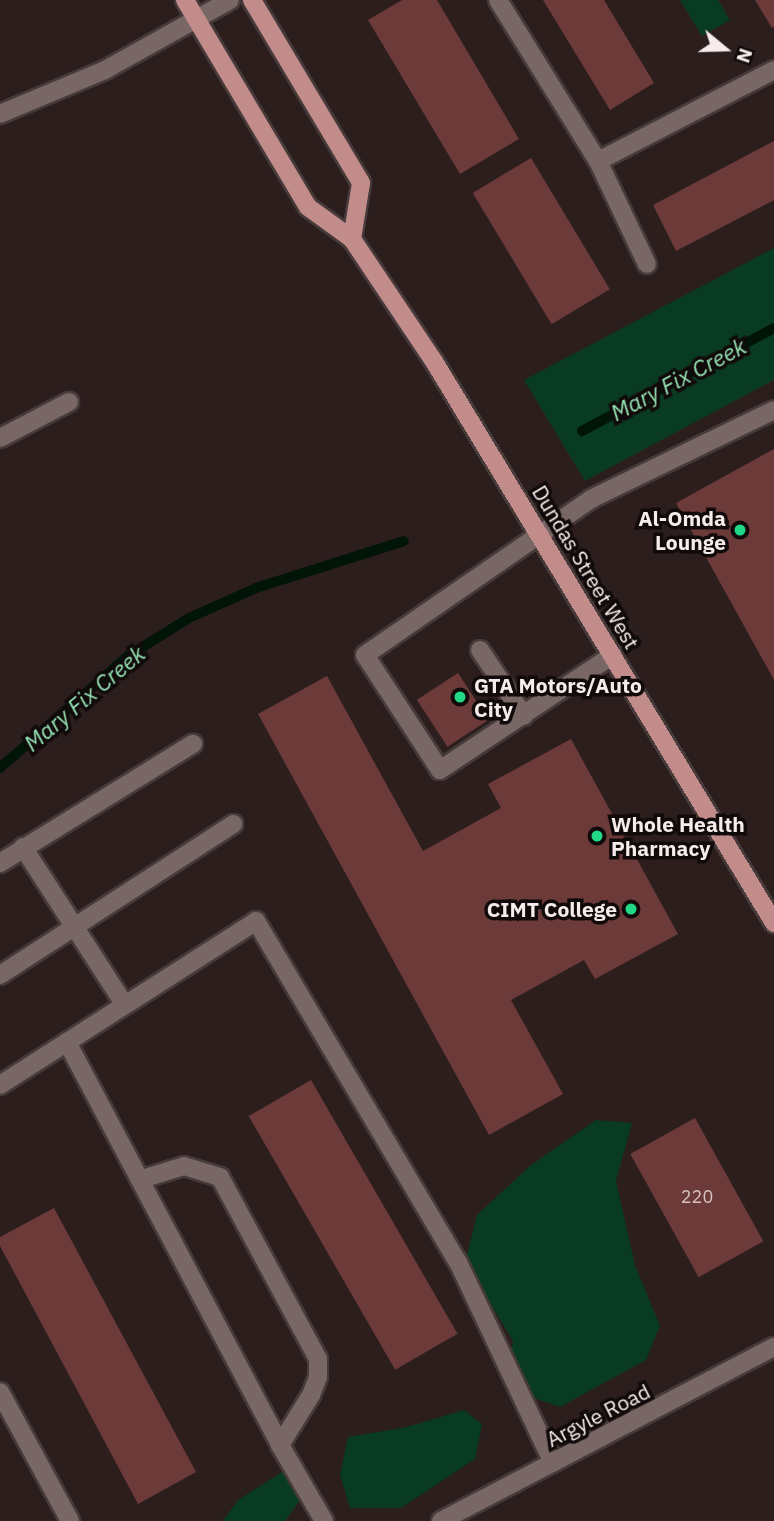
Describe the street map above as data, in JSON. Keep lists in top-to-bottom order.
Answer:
{
  "streets": {
    "main road": ["Dundas Street West"],
    "street": ["Argyle Road"]
  },
  "water": ["Mary Fix Creek"],
  "places": [
    "Al-Omda Lounge",
    "GTA Motors/Auto City",
    "Whole Health Pharmacy",
    "CIMT College"
  ],
  "house_numbers": ["220"],
  "north": "right"
}
